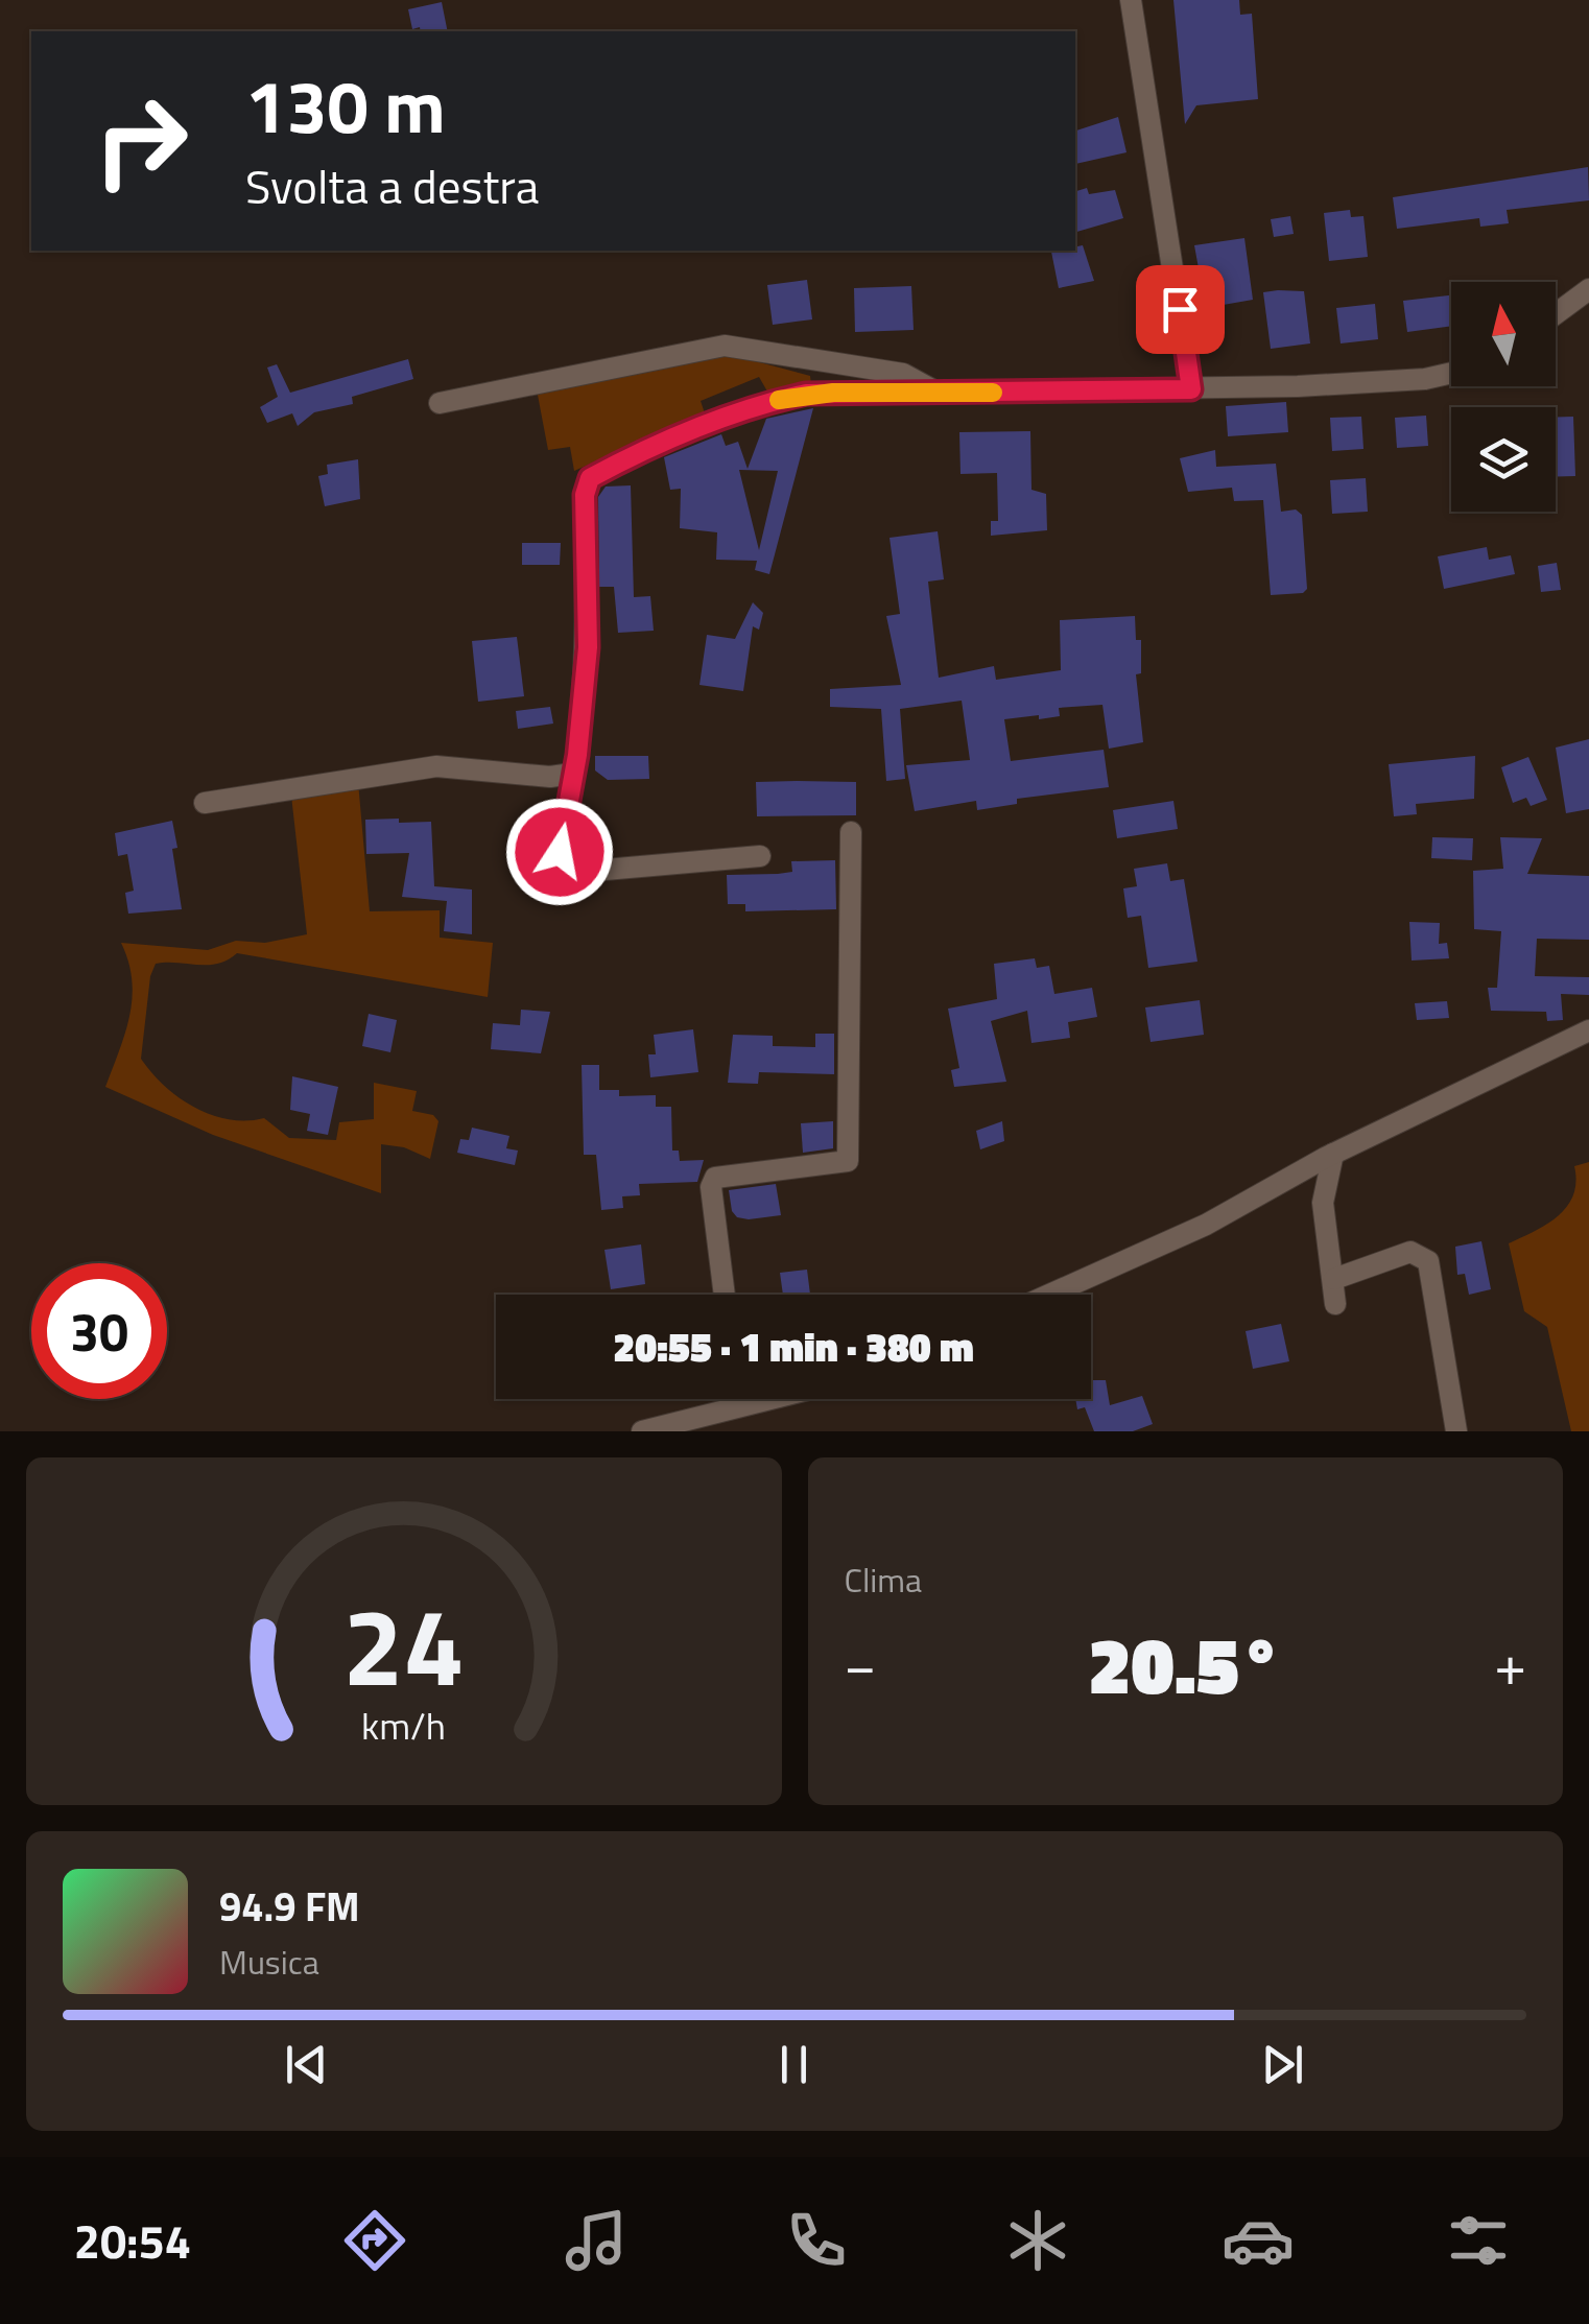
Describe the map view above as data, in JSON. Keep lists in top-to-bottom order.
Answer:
{
  "north": "top",
  "page": {
    "turn": ["130 m", "Svolta a destra"],
    "limit": "30",
    "trip": "20:55 · 1 min · 380 m",
    "tile": "Clima",
    "heat": ["−", "20.5°", "+"],
    "song": ["94.9 FM", "Musica"],
    "tabs": "20:54",
    "gauge": ["24", "km/h"]
  }
}
